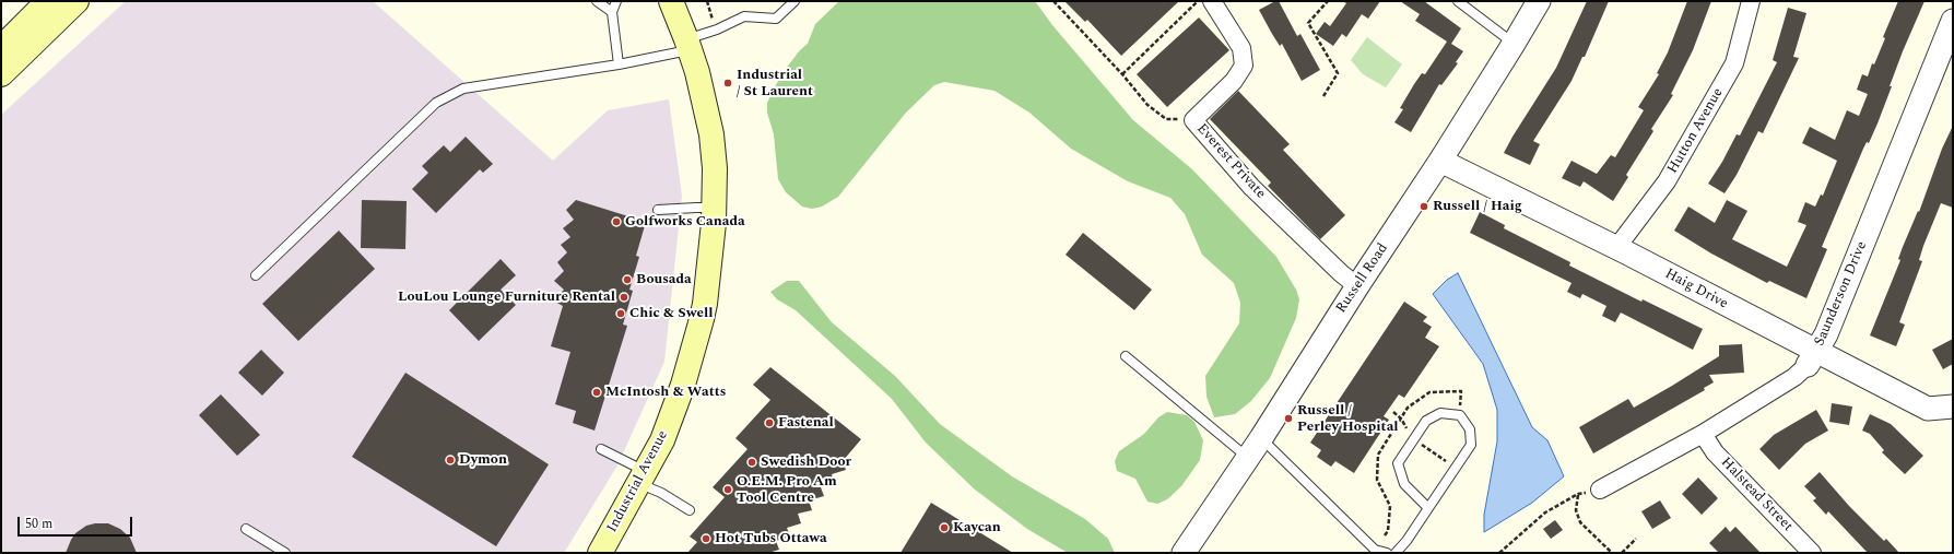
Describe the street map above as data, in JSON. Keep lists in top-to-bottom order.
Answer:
{
  "streets": {
    "main road": ["Industrial Avenue"],
    "street": [
      "Hutton Avenue",
      "Everest Private",
      "Russell Road",
      "Haig Drive",
      "Saunderson Drive",
      "Halstead Street"
    ]
  },
  "crossings": [
    ["Hutton Avenue", "Haig Drive"],
    ["Everest Private", "Russell Road"],
    ["Russell Road", "Haig Drive"],
    ["Haig Drive", "Saunderson Drive"],
    ["Saunderson Drive", "Halstead Street"]
  ],
  "places": [
    "Industrial / St Laurent",
    "Russell / Haig",
    "Golfworks Canada",
    "Bousada",
    "LouLou Lounge Furniture Rental",
    "Chic & Swell",
    "McIntosh & Watts",
    "Russell / Perley Hospital",
    "Fastenal",
    "Dymon",
    "Swedish Door",
    "O.E.M. Pro Am Tool Centre",
    "Kaycan",
    "Hot Tubs Ottawa"
  ],
  "scale_bar": "50 m"
}
